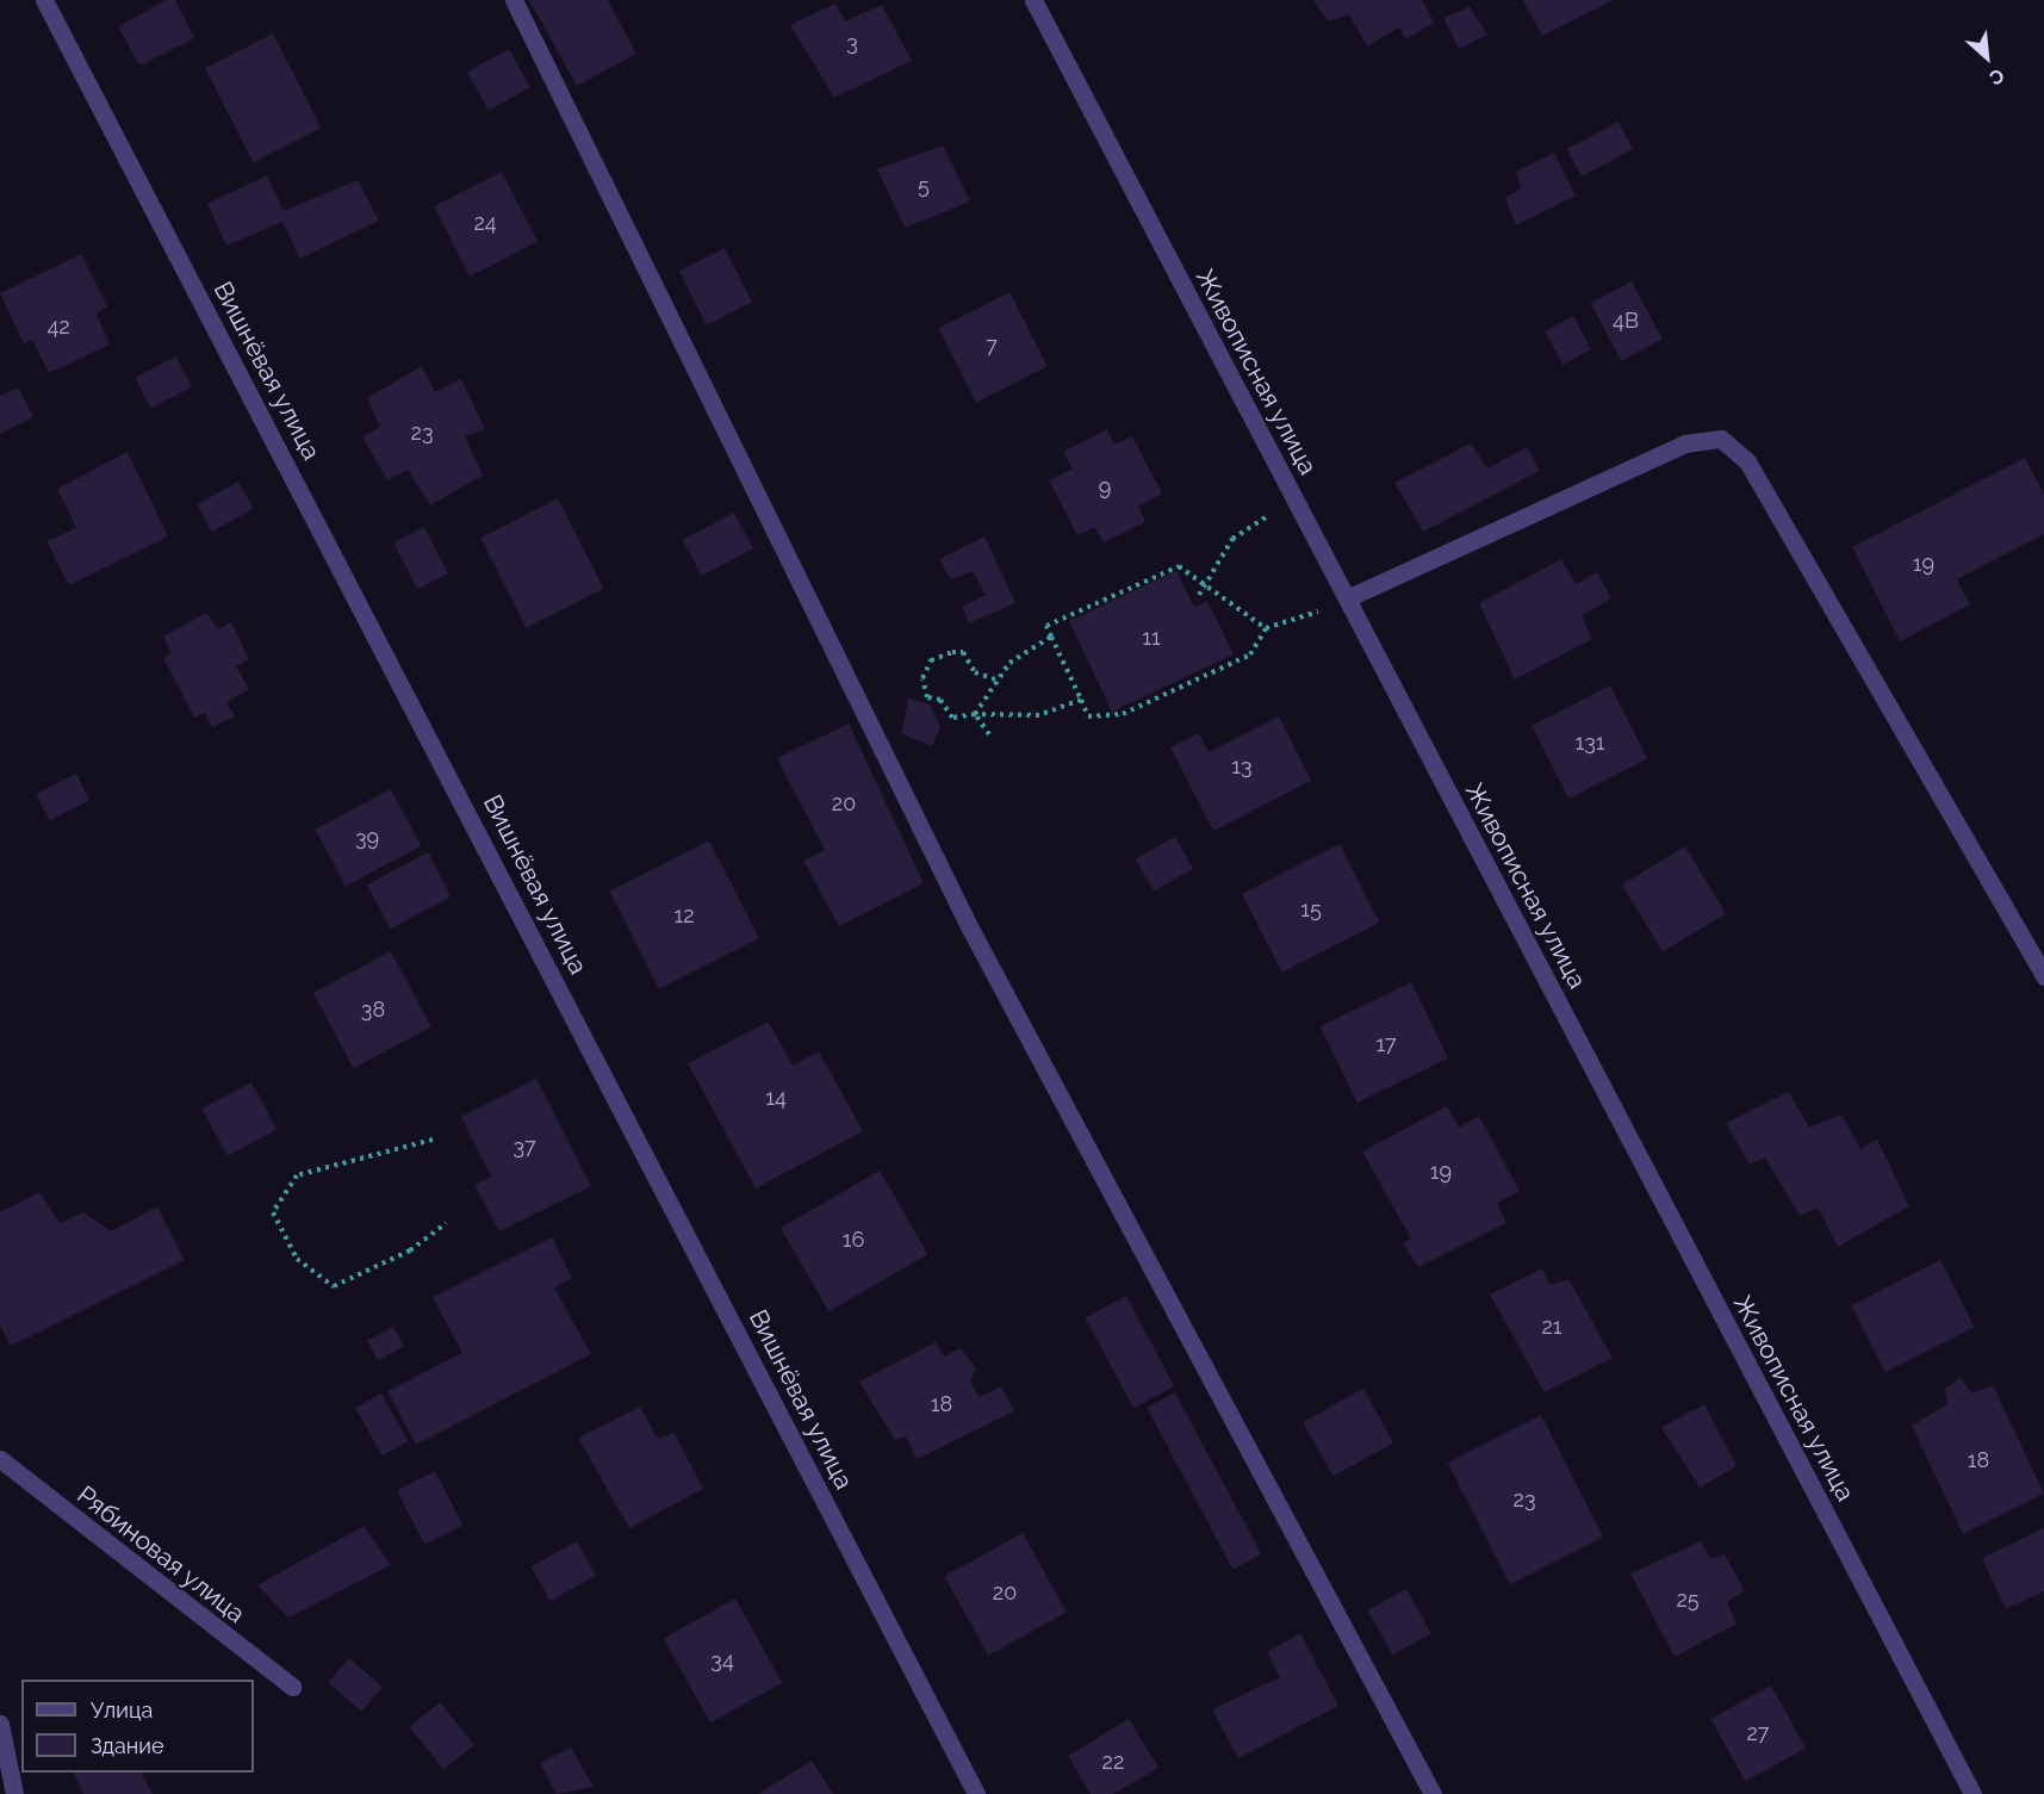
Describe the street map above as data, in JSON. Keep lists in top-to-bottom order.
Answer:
{
  "streets": {
    "street": ["Вишнёвая улица", "Живописная улица", "Рябиновая улица"]
  },
  "house_numbers": [
    "3",
    "5",
    "24",
    "4В",
    "42",
    "7",
    "23",
    "9",
    "19",
    "11",
    "131",
    "13",
    "20",
    "39",
    "15",
    "12",
    "38",
    "17",
    "14",
    "37",
    "19",
    "16",
    "21",
    "18",
    "18",
    "23",
    "20",
    "25",
    "34",
    "27",
    "22"
  ],
  "legend": ["Улица", "Здание"],
  "north": "bottom right"
}
